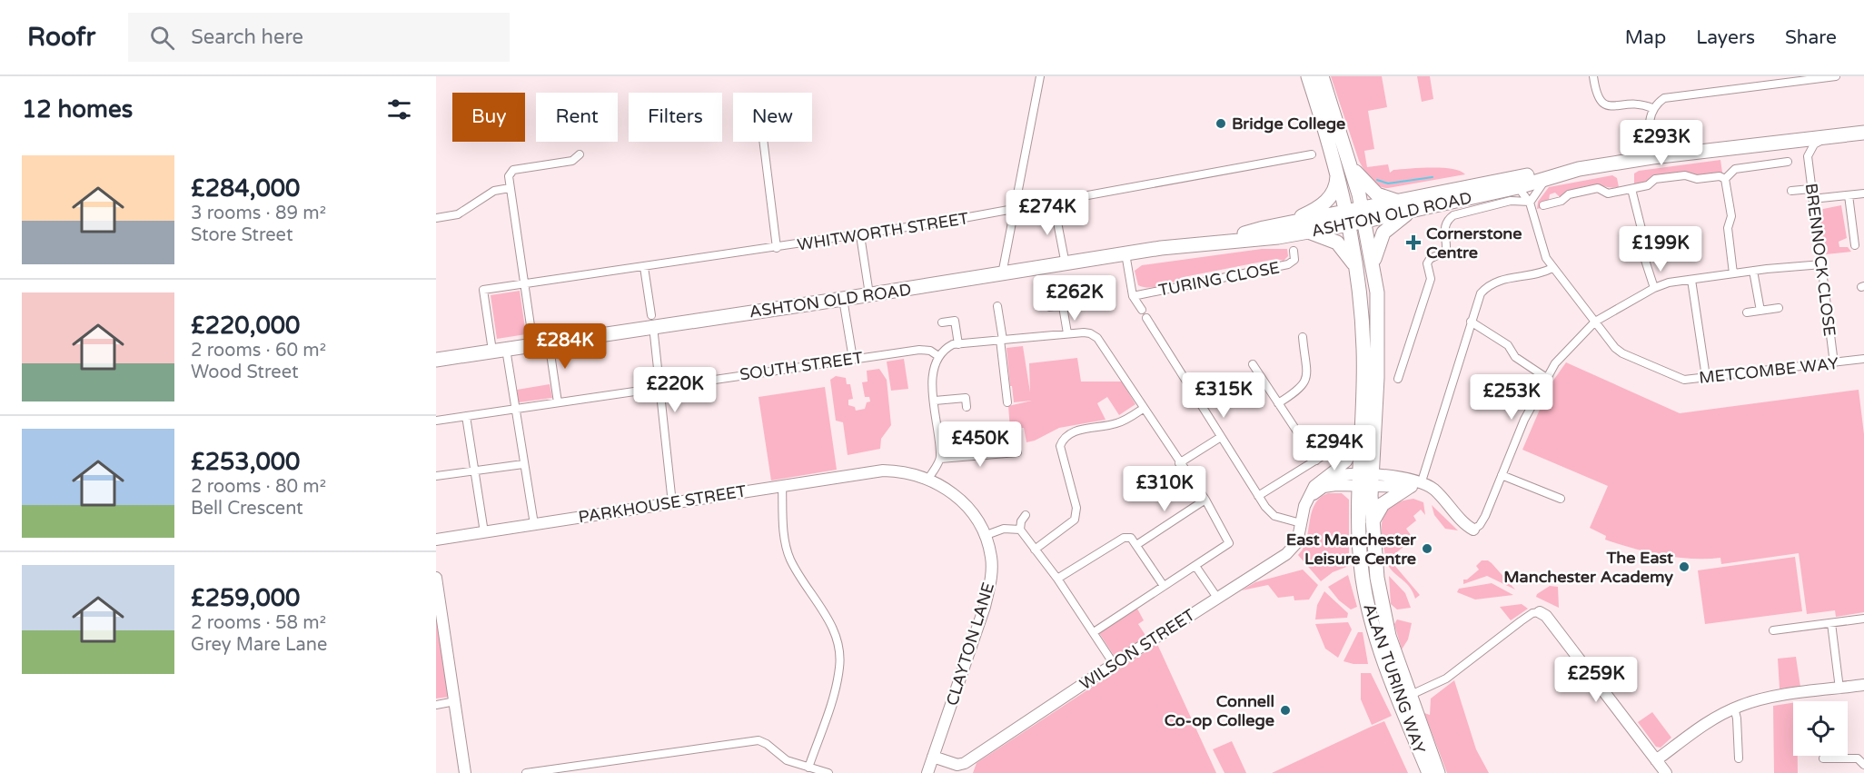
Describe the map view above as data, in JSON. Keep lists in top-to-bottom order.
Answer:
{
  "streets": {
    "highway": ["ASHTON OLD ROAD", "ALAN TURING WAY"],
    "street": [
      "WHITWORTH STREET",
      "BRENNOCK CLOSE",
      "TURING CLOSE",
      "SOUTH STREET",
      "METCOMBE WAY",
      "PARKHOUSE STREET",
      "CLAYTON LANE",
      "WILSON STREET"
    ]
  },
  "crossings": [
    ["ASHTON OLD ROAD", "WHITWORTH STREET"],
    ["ASHTON OLD ROAD", "TURING CLOSE"],
    ["ASHTON OLD ROAD", "ALAN TURING WAY"],
    ["BRENNOCK CLOSE", "METCOMBE WAY"],
    ["PARKHOUSE STREET", "CLAYTON LANE"],
    ["CLAYTON LANE", "WILSON STREET"],
    ["WILSON STREET", "ALAN TURING WAY"]
  ],
  "places": {
    "other": [
      "Bridge College",
      "East Manchester Leisure Centre",
      "The East Manchester Academy",
      "Connell Co-op College"
    ],
    "health": ["Cornerstone Centre"]
  },
  "page": {
    "header": "Roofr",
    "search": "Search here",
    "nav": ["Map", "Layers", "Share"],
    "heading": "12 homes",
    "chip": [
      "Buy",
      "Rent",
      "Filters",
      "New"
    ],
    "price": [
      "£293K",
      "£274K",
      "£199K",
      "£262K",
      "£284K",
      "£220K",
      "£315K",
      "£253K",
      "£450K",
      "£294K",
      "£310K",
      "£259K"
    ],
    "list": [
      {
        "name": "£284,000",
        "note": "3 rooms · 89 m² · Store Street"
      },
      {
        "name": "£220,000",
        "note": "2 rooms · 60 m² · Wood Street"
      },
      {
        "name": "£253,000",
        "note": "2 rooms · 80 m² · Bell Crescent"
      },
      {
        "name": "£259,000",
        "note": "2 rooms · 58 m² · Grey Mare Lane"
      }
    ]
  }
}
